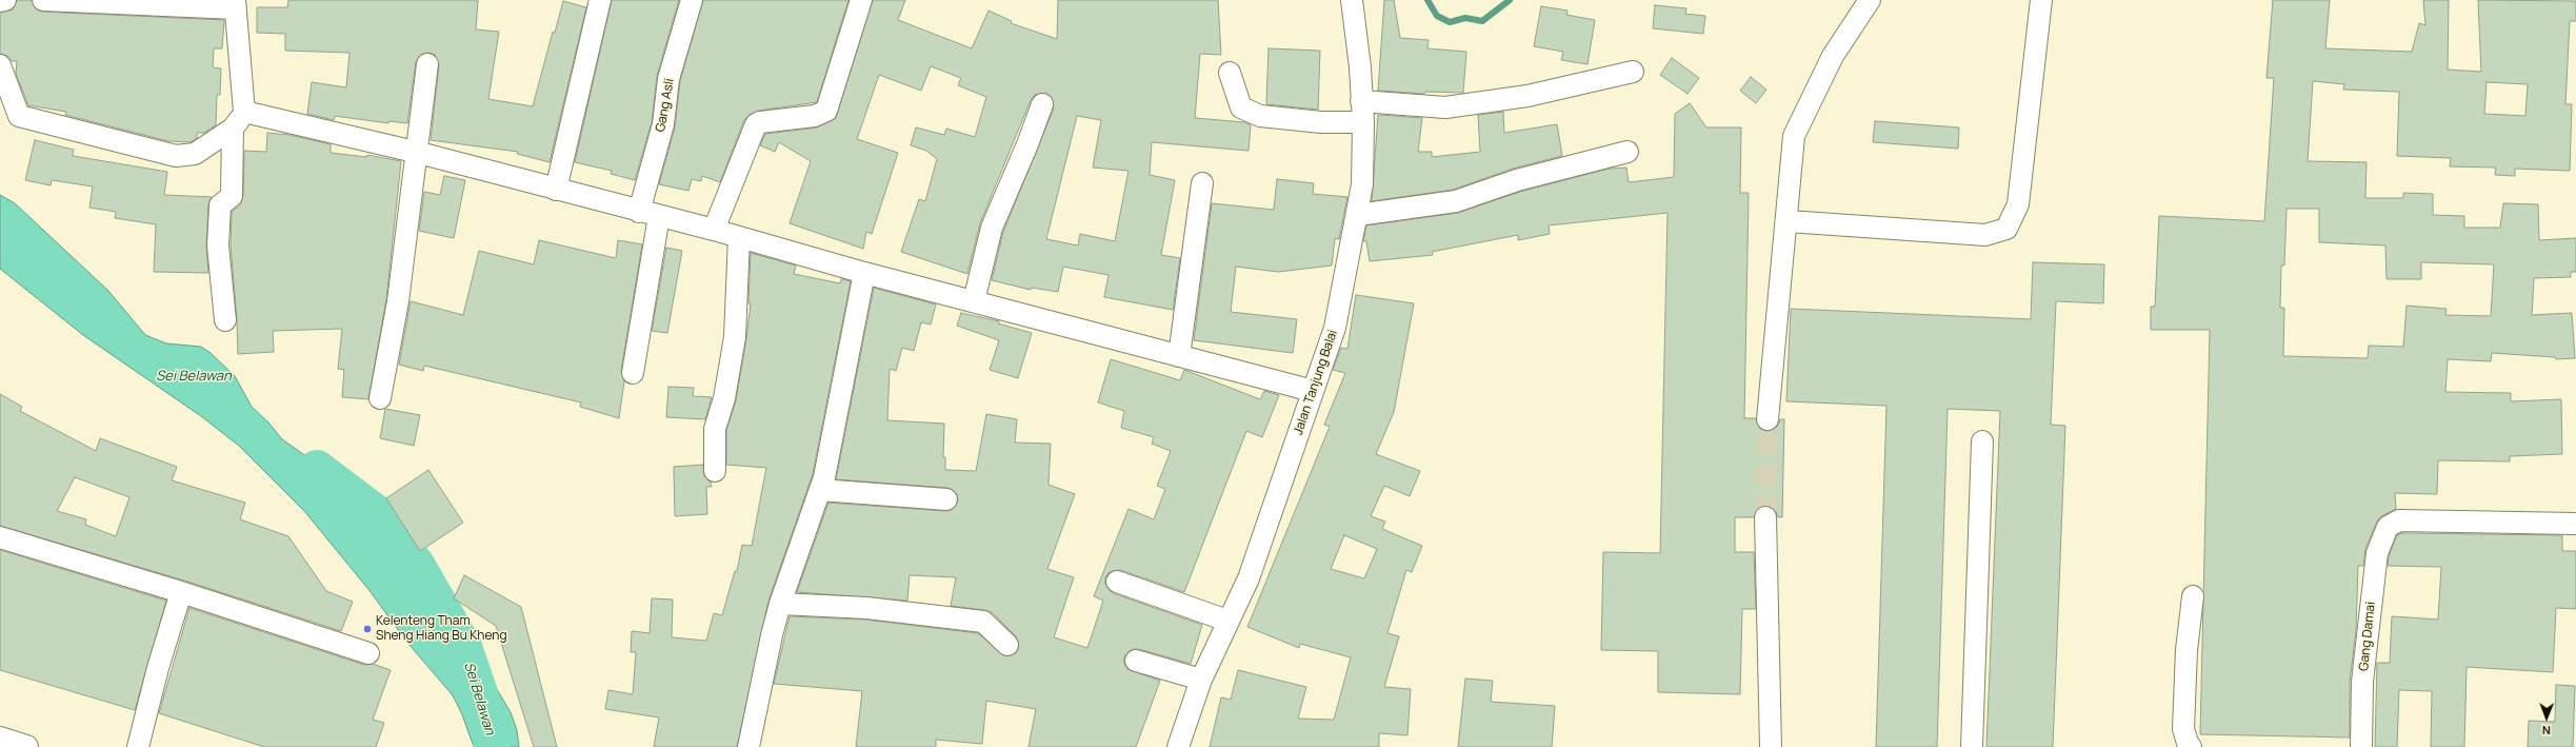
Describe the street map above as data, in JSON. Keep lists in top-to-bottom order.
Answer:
{
  "streets": {
    "street": ["Gang Asli", "Jalan Tanjung Balai", "Gang Damai"]
  },
  "water": ["Sei Belawan"],
  "places": ["Kelenteng Tham Sheng Hiang Bu Kheng"],
  "north": "bottom"
}
